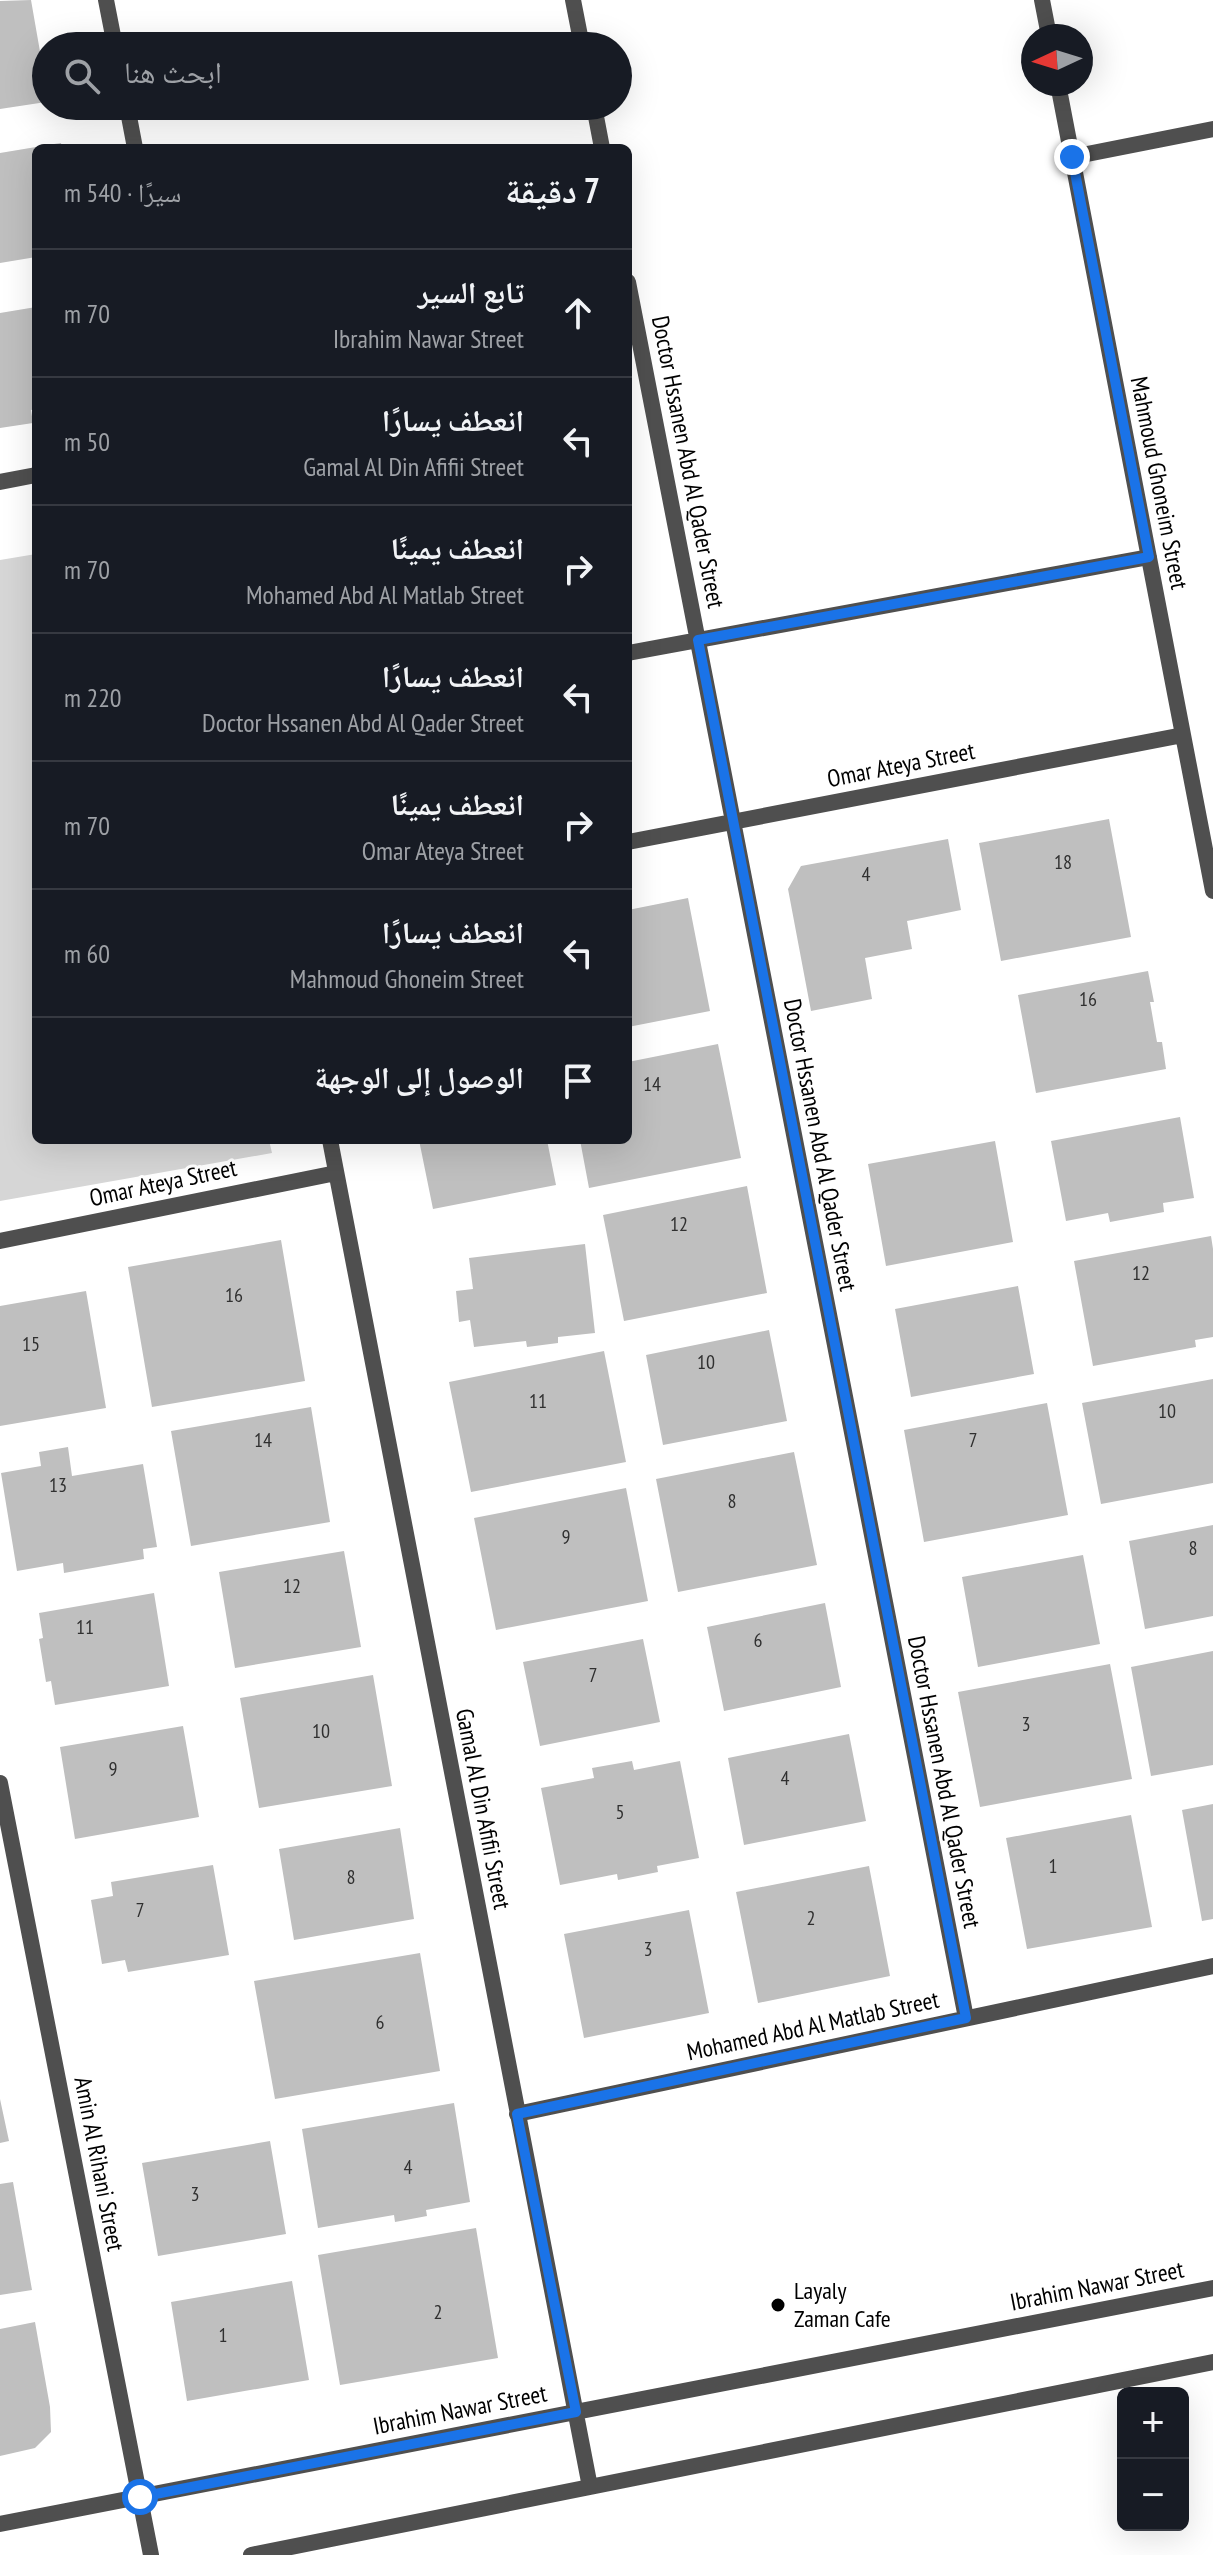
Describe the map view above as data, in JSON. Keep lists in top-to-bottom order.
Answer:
{
  "streets": {
    "street": [
      "Doctor Hssanen Abd Al Qader Street",
      "Mahmoud Ghoneim Street",
      "Omar Ateya Street",
      "Gamal Al Din Afifii Street",
      "Mohamed Abd Al Matlab Street",
      "Amin Al Rihani Street",
      "Ibrahim Nawar Street"
    ]
  },
  "crossings": [
    ["Doctor Hssanen Abd Al Qader Street", "Omar Ateya Street"],
    ["Doctor Hssanen Abd Al Qader Street", "Mohamed Abd Al Matlab Street"],
    ["Mahmoud Ghoneim Street", "Omar Ateya Street"],
    ["Omar Ateya Street", "Gamal Al Din Afifii Street"],
    ["Gamal Al Din Afifii Street", "Mohamed Abd Al Matlab Street"],
    ["Gamal Al Din Afifii Street", "Ibrahim Nawar Street"],
    ["Amin Al Rihani Street", "Ibrahim Nawar Street"]
  ],
  "places": ["Layaly Zaman Cafe"],
  "house_numbers": [
    "18",
    "4",
    "16",
    "14",
    "12",
    "12",
    "16",
    "15",
    "10",
    "11",
    "10",
    "14",
    "7",
    "13",
    "8",
    "9",
    "8",
    "12",
    "11",
    "6",
    "7",
    "3",
    "10",
    "9",
    "4",
    "5",
    "1",
    "8",
    "7",
    "2",
    "3",
    "6",
    "4",
    "3",
    "2",
    "1"
  ],
  "north": "left",
  "page": {
    "search": "ابحث هنا",
    "heading": ["7 دقيقة", "سيرًا · 540 m"],
    "list": [
      ["تابع السير", "Ibrahim Nawar Street", "70 m"],
      ["انعطف يسارًا", "Gamal Al Din Afifii Street", "50 m"],
      ["انعطف يمينًا", "Mohamed Abd Al Matlab Street", "70 m"],
      ["انعطف يسارًا", "Doctor Hssanen Abd Al Qader Street", "220 m"],
      ["انعطف يمينًا", "Omar Ateya Street", "70 m"],
      ["انعطف يسارًا", "Mahmoud Ghoneim Street", "60 m"],
      "الوصول إلى الوجهة"
    ],
    "map_buttons": ["+", "−"]
  }
}
